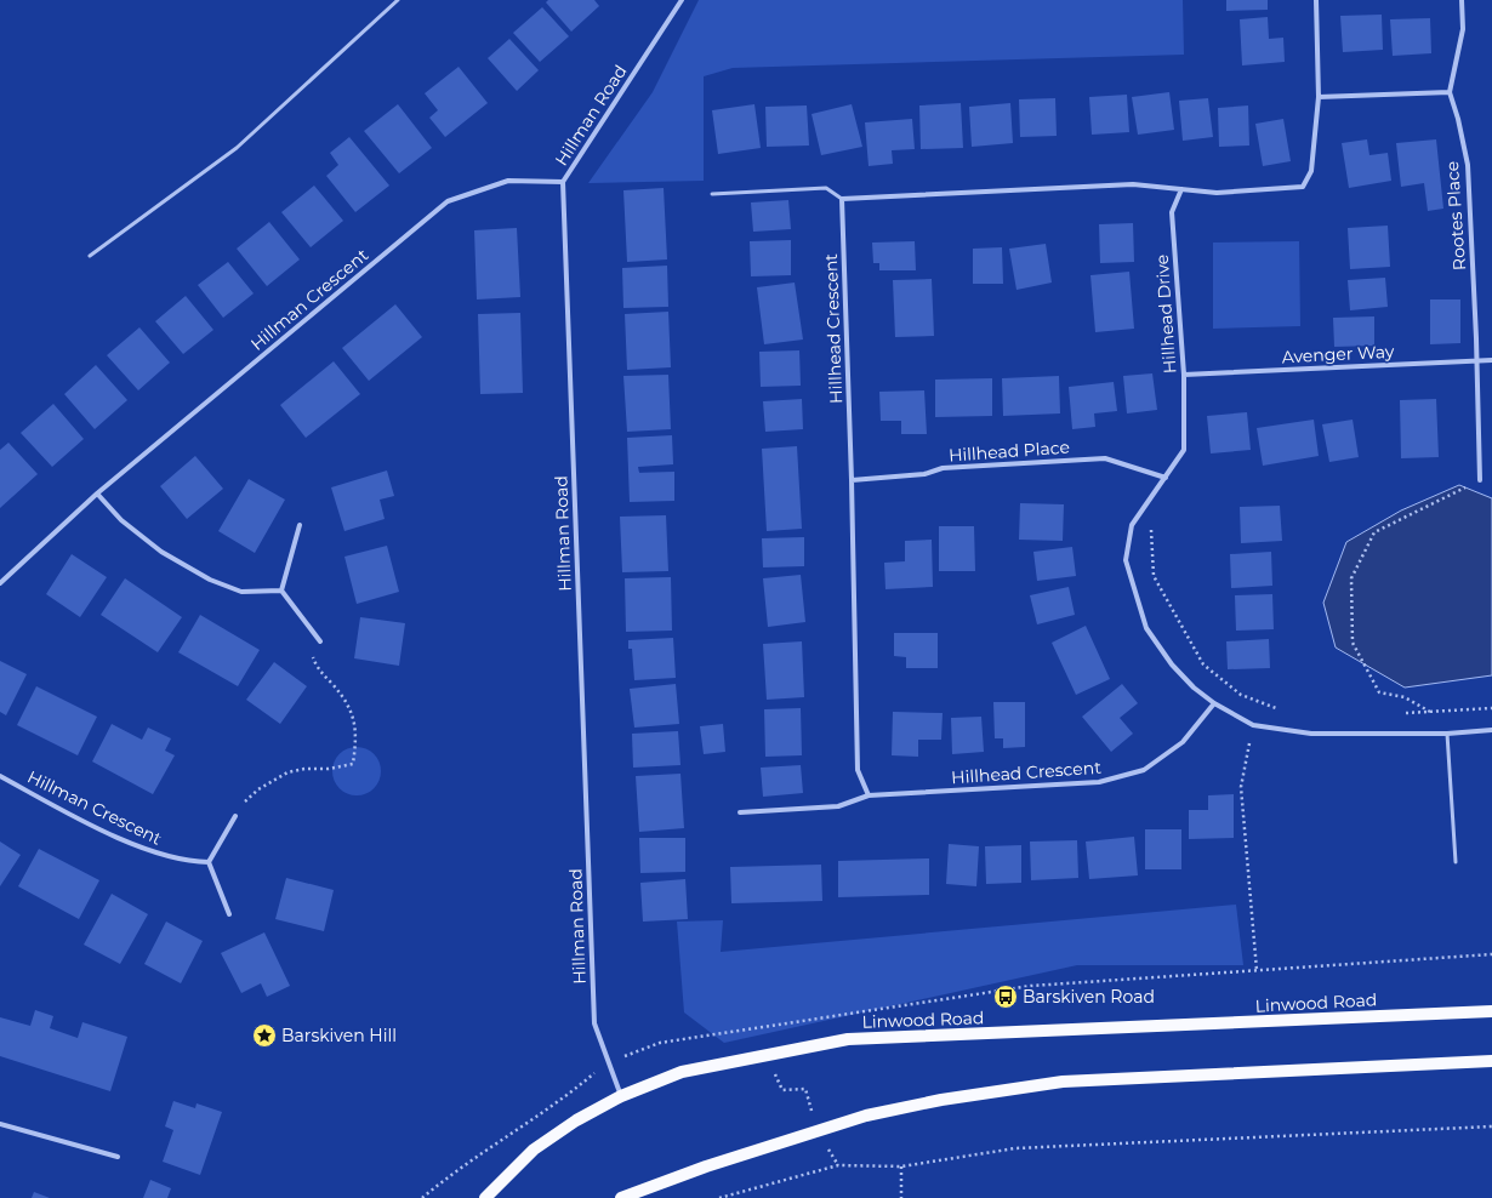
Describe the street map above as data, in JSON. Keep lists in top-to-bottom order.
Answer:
{
  "streets": {
    "main road": ["Linwood Road"],
    "street": [
      "Hillman Road",
      "Rootes Place",
      "Hillman Crescent",
      "Hillhead Drive",
      "Hillhead Crescent",
      "Avenger Way",
      "Hillhead Place"
    ]
  },
  "crossings": [
    ["Hillman Road", "Hillman Crescent"],
    ["Hillman Road", "Linwood Road"],
    ["Rootes Place", "Avenger Way"],
    ["Hillhead Drive", "Hillhead Crescent"],
    ["Hillhead Drive", "Avenger Way"],
    ["Hillhead Drive", "Hillhead Place"],
    ["Hillhead Crescent", "Hillhead Place"]
  ],
  "places": {
    "bus stop": ["Barskiven Road"],
    "place": ["Barskiven Hill"]
  }
}
